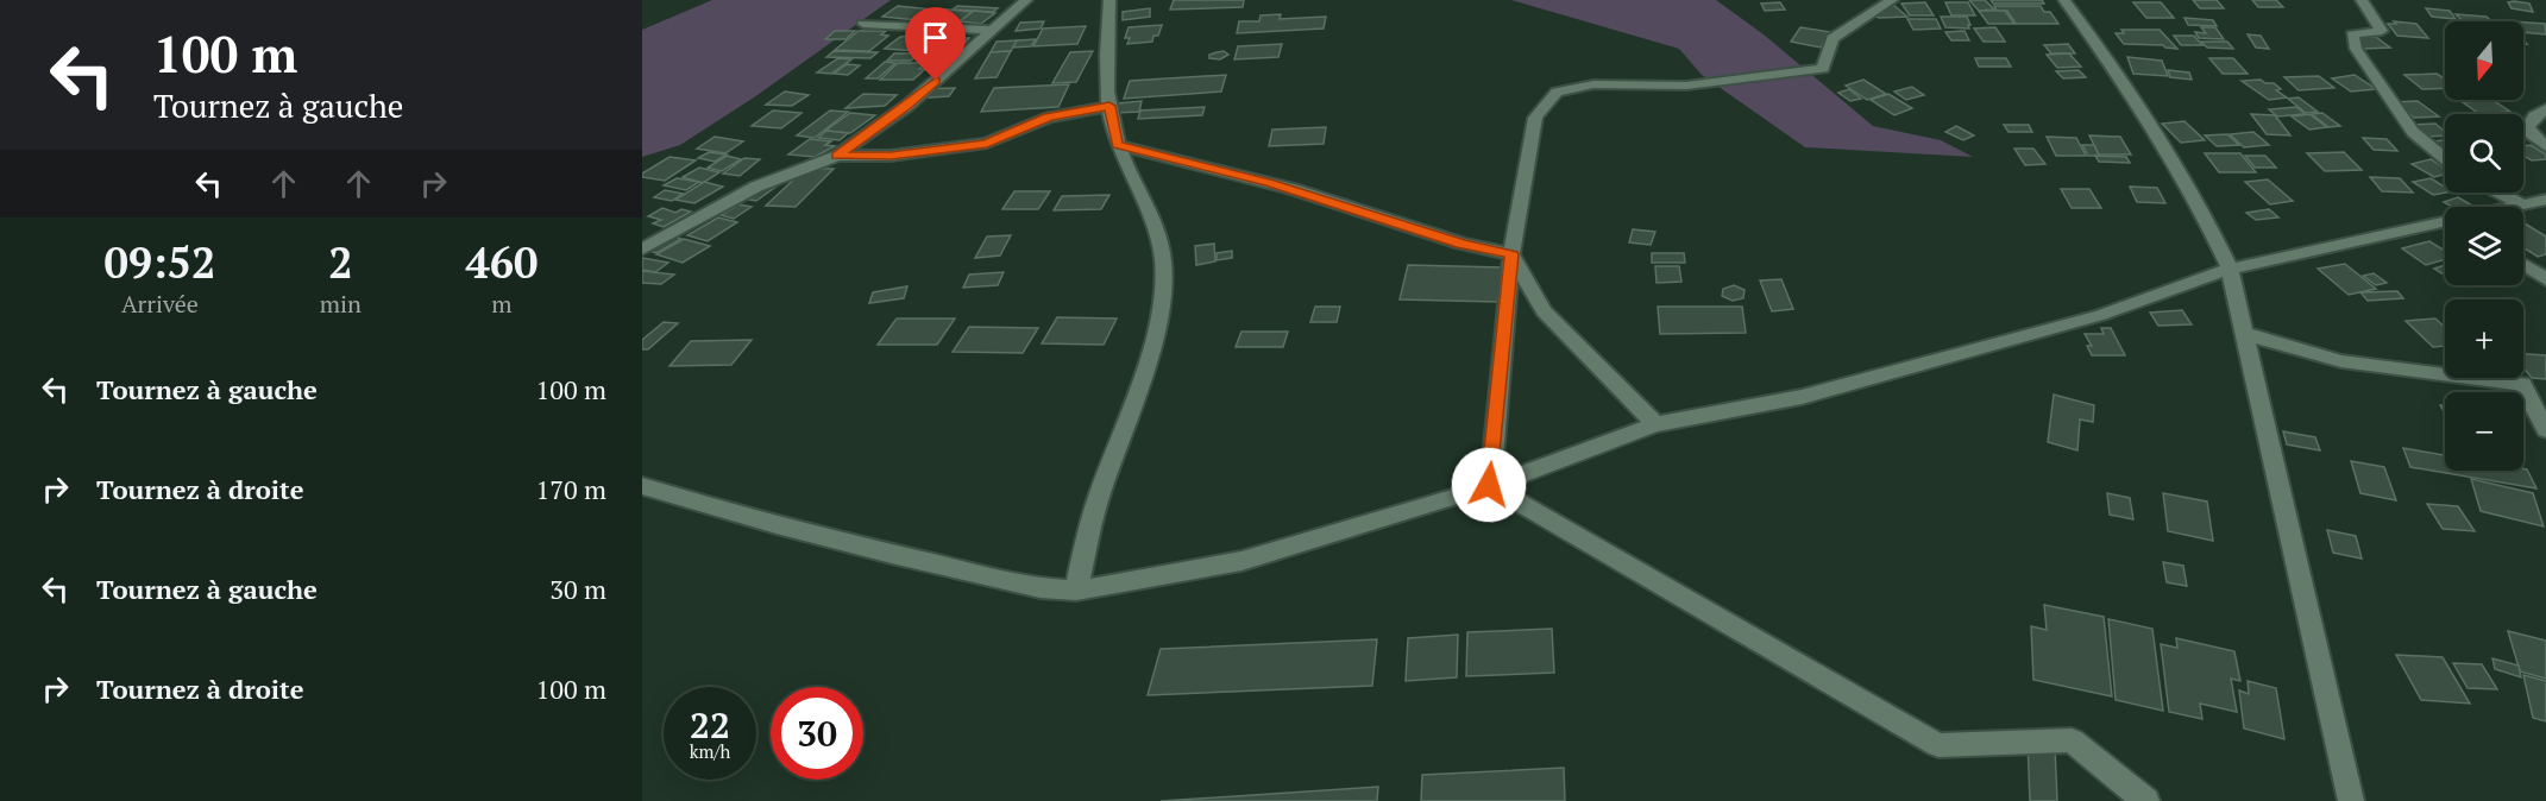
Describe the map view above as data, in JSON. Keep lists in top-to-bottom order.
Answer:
{
  "north": "bottom",
  "page": {
    "turn": ["100 m", "Tournez à gauche"],
    "map_buttons": ["+", "−"],
    "eta": [
      "09:52",
      "Arrivée",
      "2",
      "min",
      "460",
      "m"
    ],
    "list": [
      {
        "name": "Tournez à gauche",
        "value": "100 m"
      },
      {
        "name": "Tournez à droite",
        "value": "170 m"
      },
      {
        "name": "Tournez à gauche",
        "value": "30 m"
      },
      {
        "name": "Tournez à droite",
        "value": "100 m"
      }
    ],
    "speed": "22 km/h",
    "limit": "30"
  }
}
